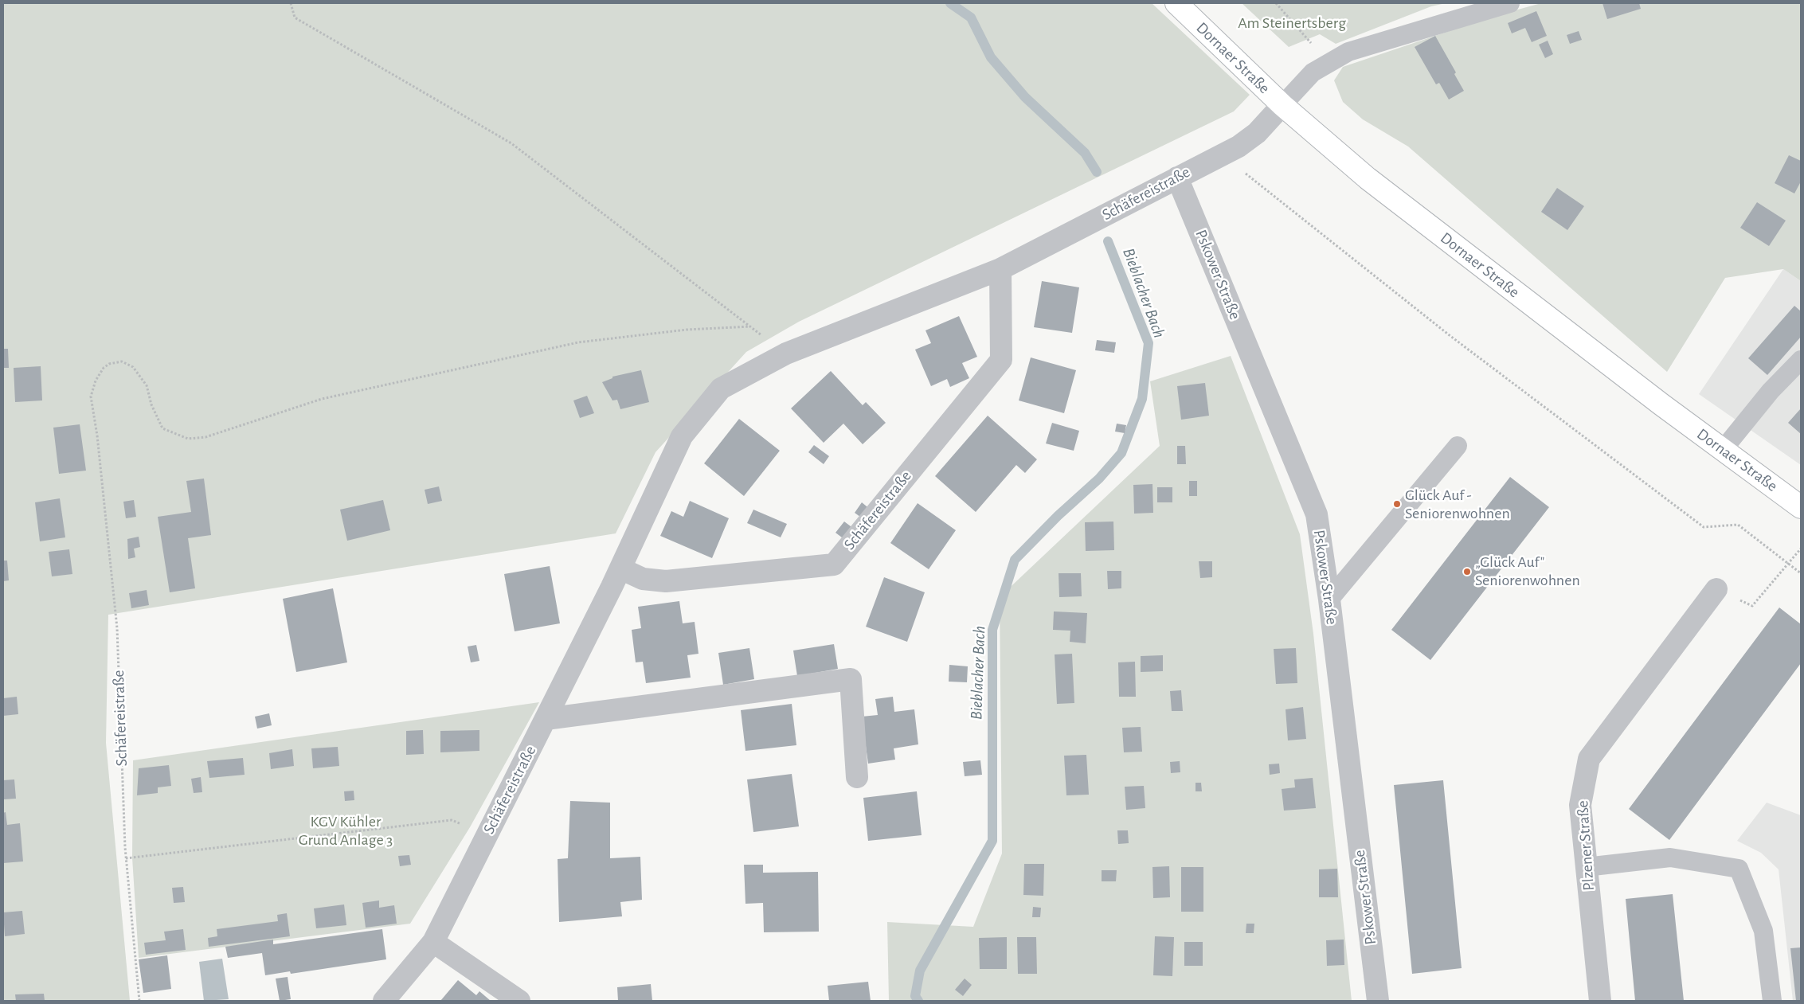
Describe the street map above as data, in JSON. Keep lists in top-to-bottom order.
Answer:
{
  "streets": {
    "main road": ["Dornaer Straße"],
    "street": ["Schäfereistraße", "Pskower Straße", "Plzener Straße"]
  },
  "crossings": [
    ["Dornaer Straße", "Schäfereistraße"],
    ["Schäfereistraße", "Pskower Straße"]
  ],
  "water": ["Bieblacher Bach"],
  "parks": ["Am Steinertsberg", "KGV Kühler Grund Anlage 3"],
  "places": ["Glück Auf - Seniorenwohnen", "„Glück Auf\" Seniorenwohnen"]
}
